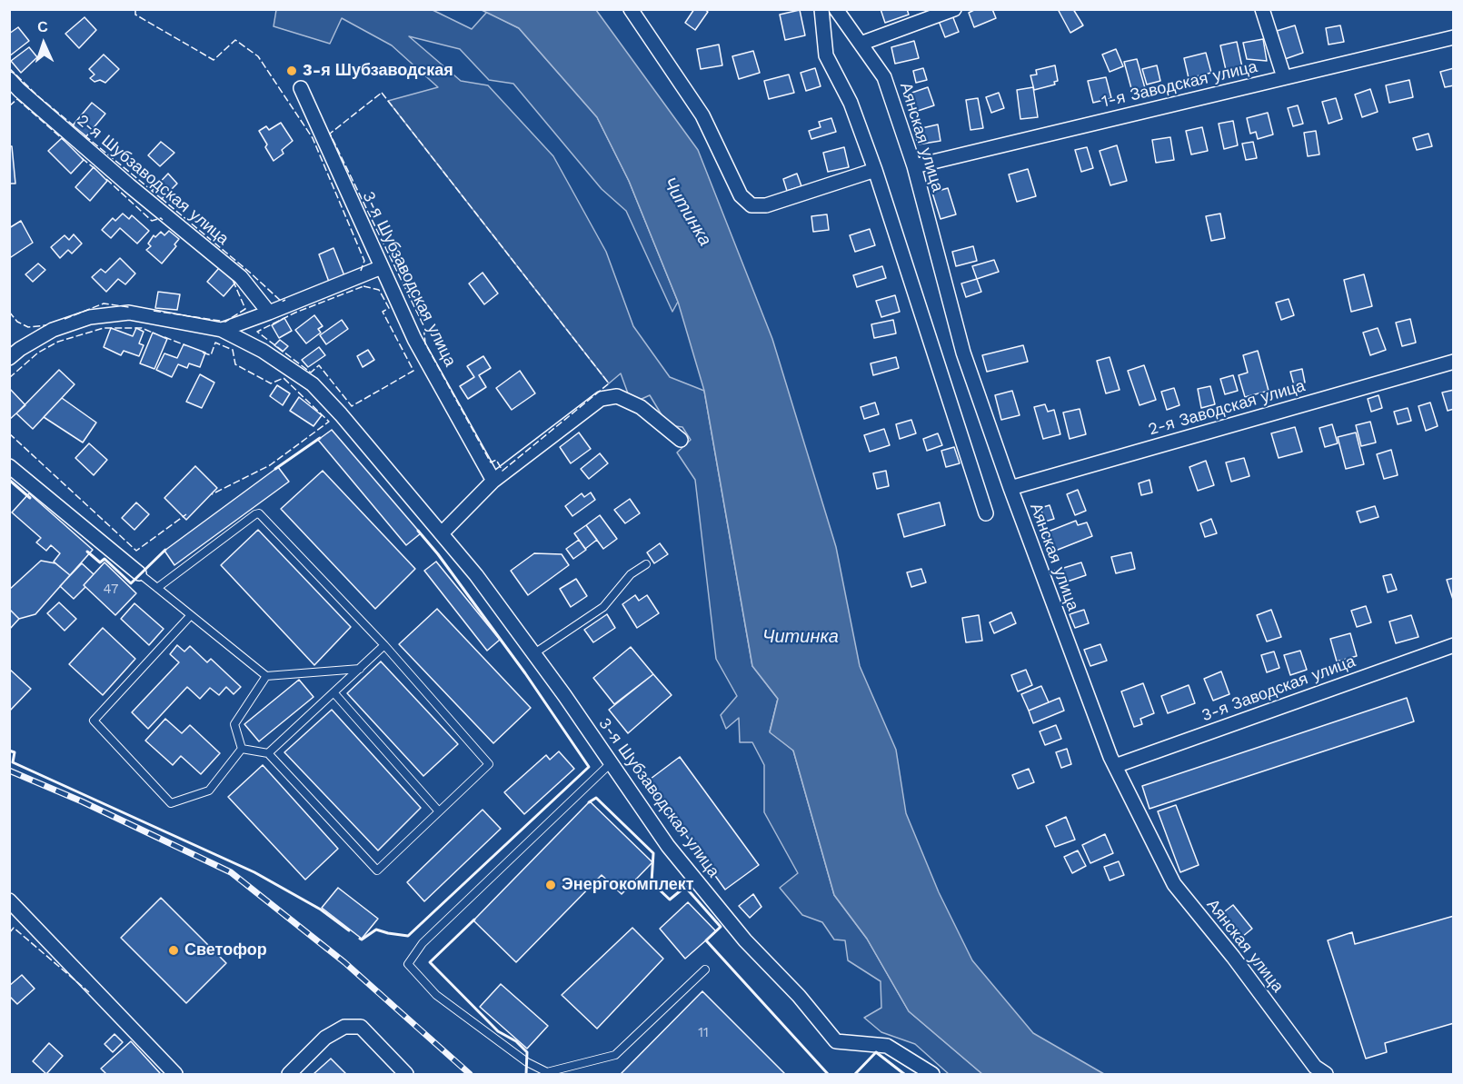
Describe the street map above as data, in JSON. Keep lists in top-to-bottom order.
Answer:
{
  "streets": {
    "street": [
      "1-я Заводская улица",
      "Аянская улица",
      "2-я Шубзаводская улица",
      "3-я Шубзаводская улица",
      "2-я Заводская улица",
      "3-я Заводская улица"
    ]
  },
  "crossings": [
    ["1-я Заводская улица", "Аянская улица"],
    ["Аянская улица", "2-я Заводская улица"],
    ["Аянская улица", "3-я Заводская улица"]
  ],
  "water": ["Читинка"],
  "places": ["3-я Шубзаводская", "Энергокомплект", "Светофор"],
  "house_numbers": ["47", "11"],
  "north": "top"
}
